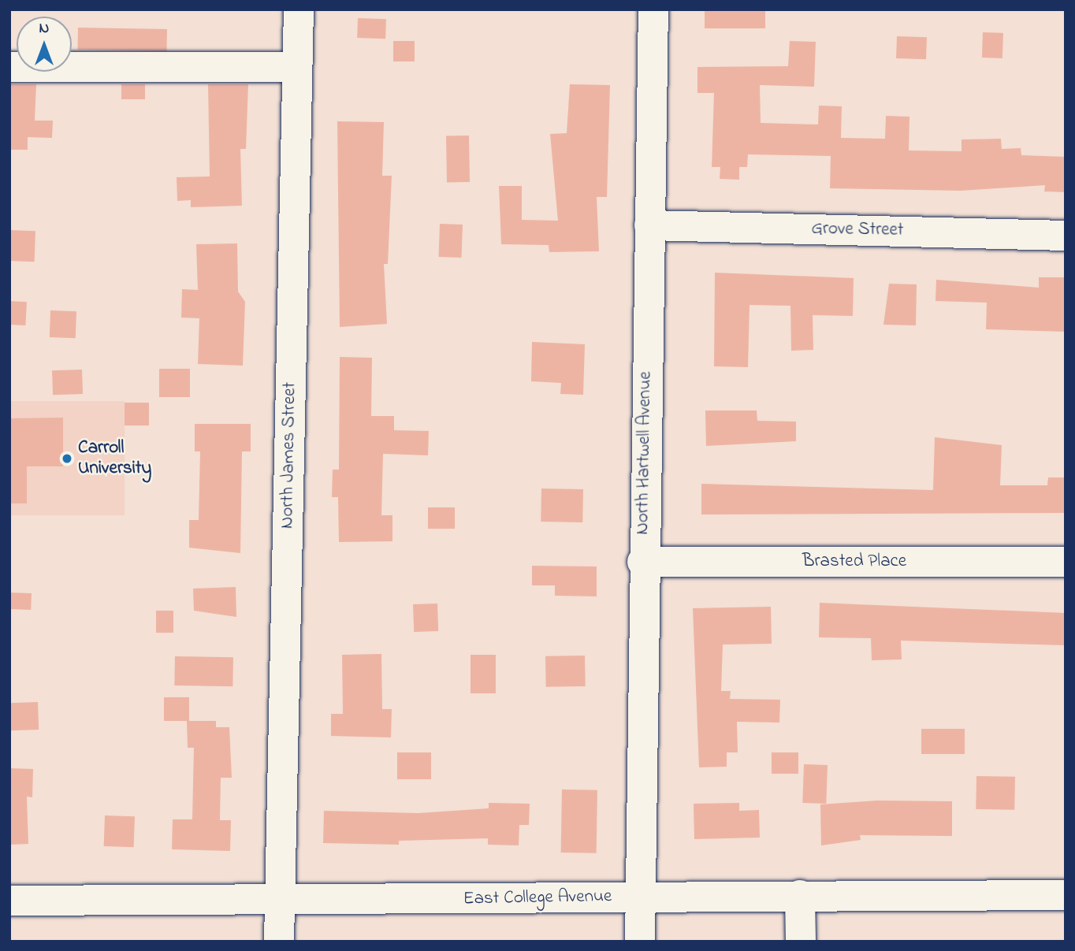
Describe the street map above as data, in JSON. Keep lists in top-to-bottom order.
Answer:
{
  "streets": {
    "street": [
      "Grove Street",
      "North Hartwell Avenue",
      "North James Street",
      "Brasted Place",
      "East College Avenue"
    ]
  },
  "crossings": [
    ["Grove Street", "North Hartwell Avenue"],
    ["North Hartwell Avenue", "Brasted Place"],
    ["North Hartwell Avenue", "East College Avenue"],
    ["North James Street", "East College Avenue"]
  ],
  "places": ["Carroll University"],
  "north": "top"
}
